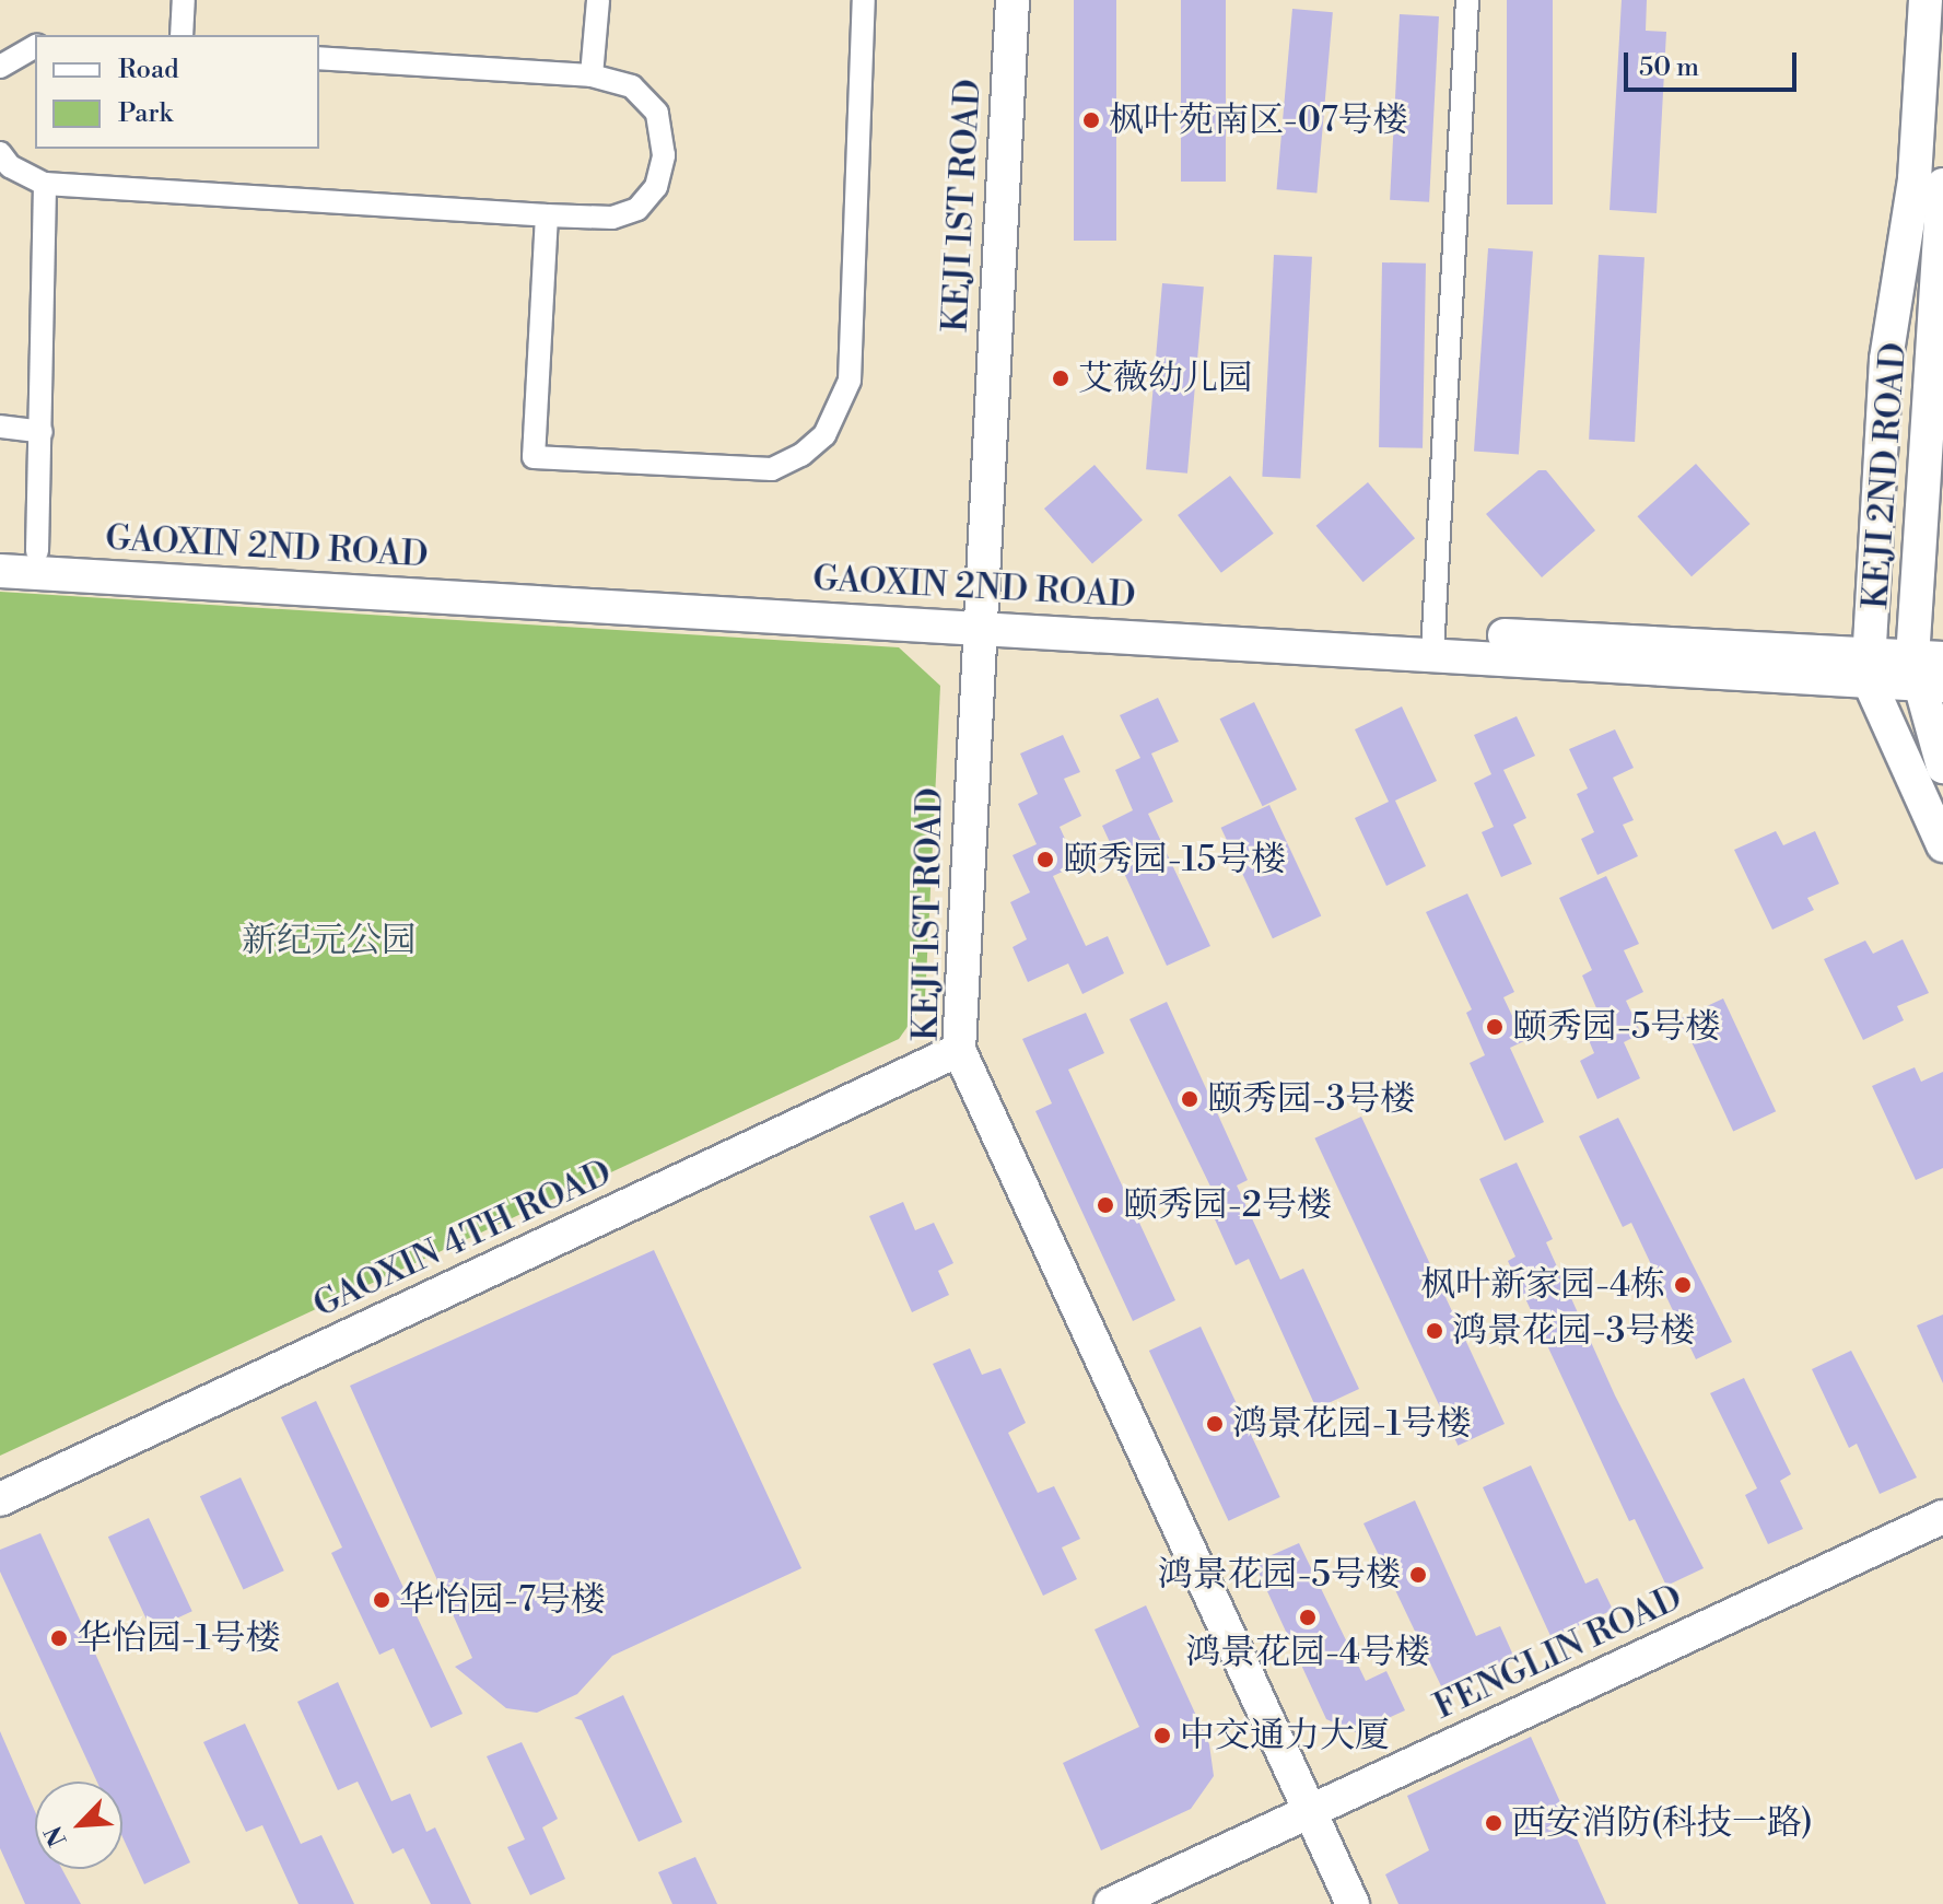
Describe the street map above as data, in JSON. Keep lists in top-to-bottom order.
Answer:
{
  "streets": {
    "street": [
      "KEJI 1ST ROAD",
      "KEJI 2ND ROAD",
      "GAOXIN 2ND ROAD",
      "GAOXIN 4TH ROAD",
      "FENGLIN ROAD"
    ]
  },
  "crossings": [
    ["KEJI 1ST ROAD", "GAOXIN 2ND ROAD"],
    ["KEJI 1ST ROAD", "GAOXIN 4TH ROAD"],
    ["KEJI 1ST ROAD", "FENGLIN ROAD"],
    ["KEJI 2ND ROAD", "GAOXIN 2ND ROAD"]
  ],
  "parks": ["新纪元公园"],
  "places": [
    "枫叶苑南区-07号楼",
    "艾薇幼儿园",
    "颐秀园-15号楼",
    "颐秀园-5号楼",
    "颐秀园-3号楼",
    "颐秀园-2号楼",
    "枫叶新家园-4栋",
    "鸿景花园-3号楼",
    "鸿景花园-1号楼",
    "鸿景花园-5号楼",
    "华怡园-7号楼",
    "鸿景花园-4号楼",
    "华怡园-1号楼",
    "中交通力大厦",
    "西安消防(科技一路)"
  ],
  "legend": ["Road", "Park"],
  "scale_bar": "50 m",
  "north": "bottom left"
}
